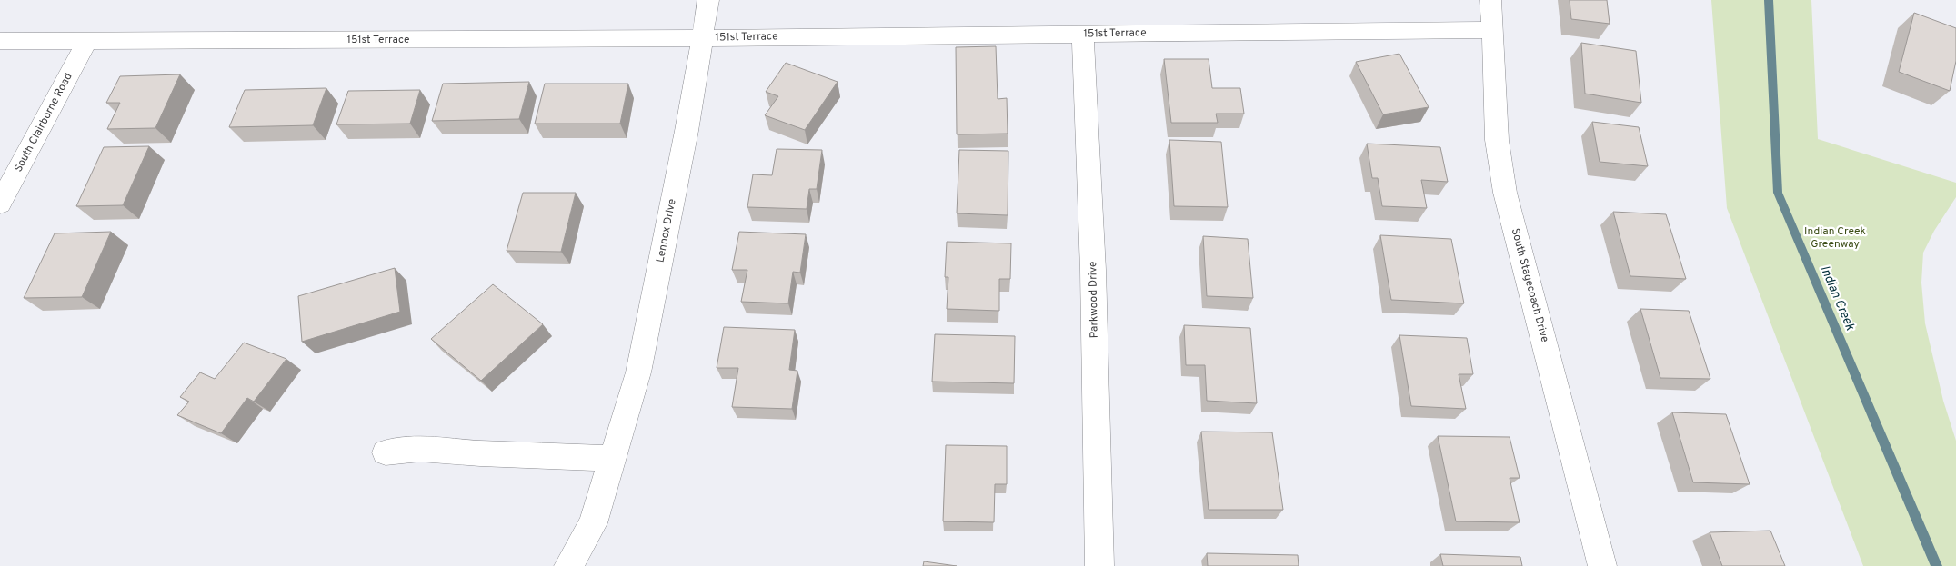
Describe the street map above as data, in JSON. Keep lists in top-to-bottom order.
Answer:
{
  "streets": {
    "street": [
      "151st Terrace",
      "South Clairborne Road",
      "Lennox Drive",
      "South Stagecoach Drive",
      "Parkwood Drive"
    ]
  },
  "crossings": [
    ["151st Terrace", "South Clairborne Road"],
    ["151st Terrace", "Lennox Drive"],
    ["151st Terrace", "South Stagecoach Drive"],
    ["151st Terrace", "Parkwood Drive"]
  ],
  "water": ["Indian Creek"],
  "parks": ["Indian Creek Greenway"]
}
